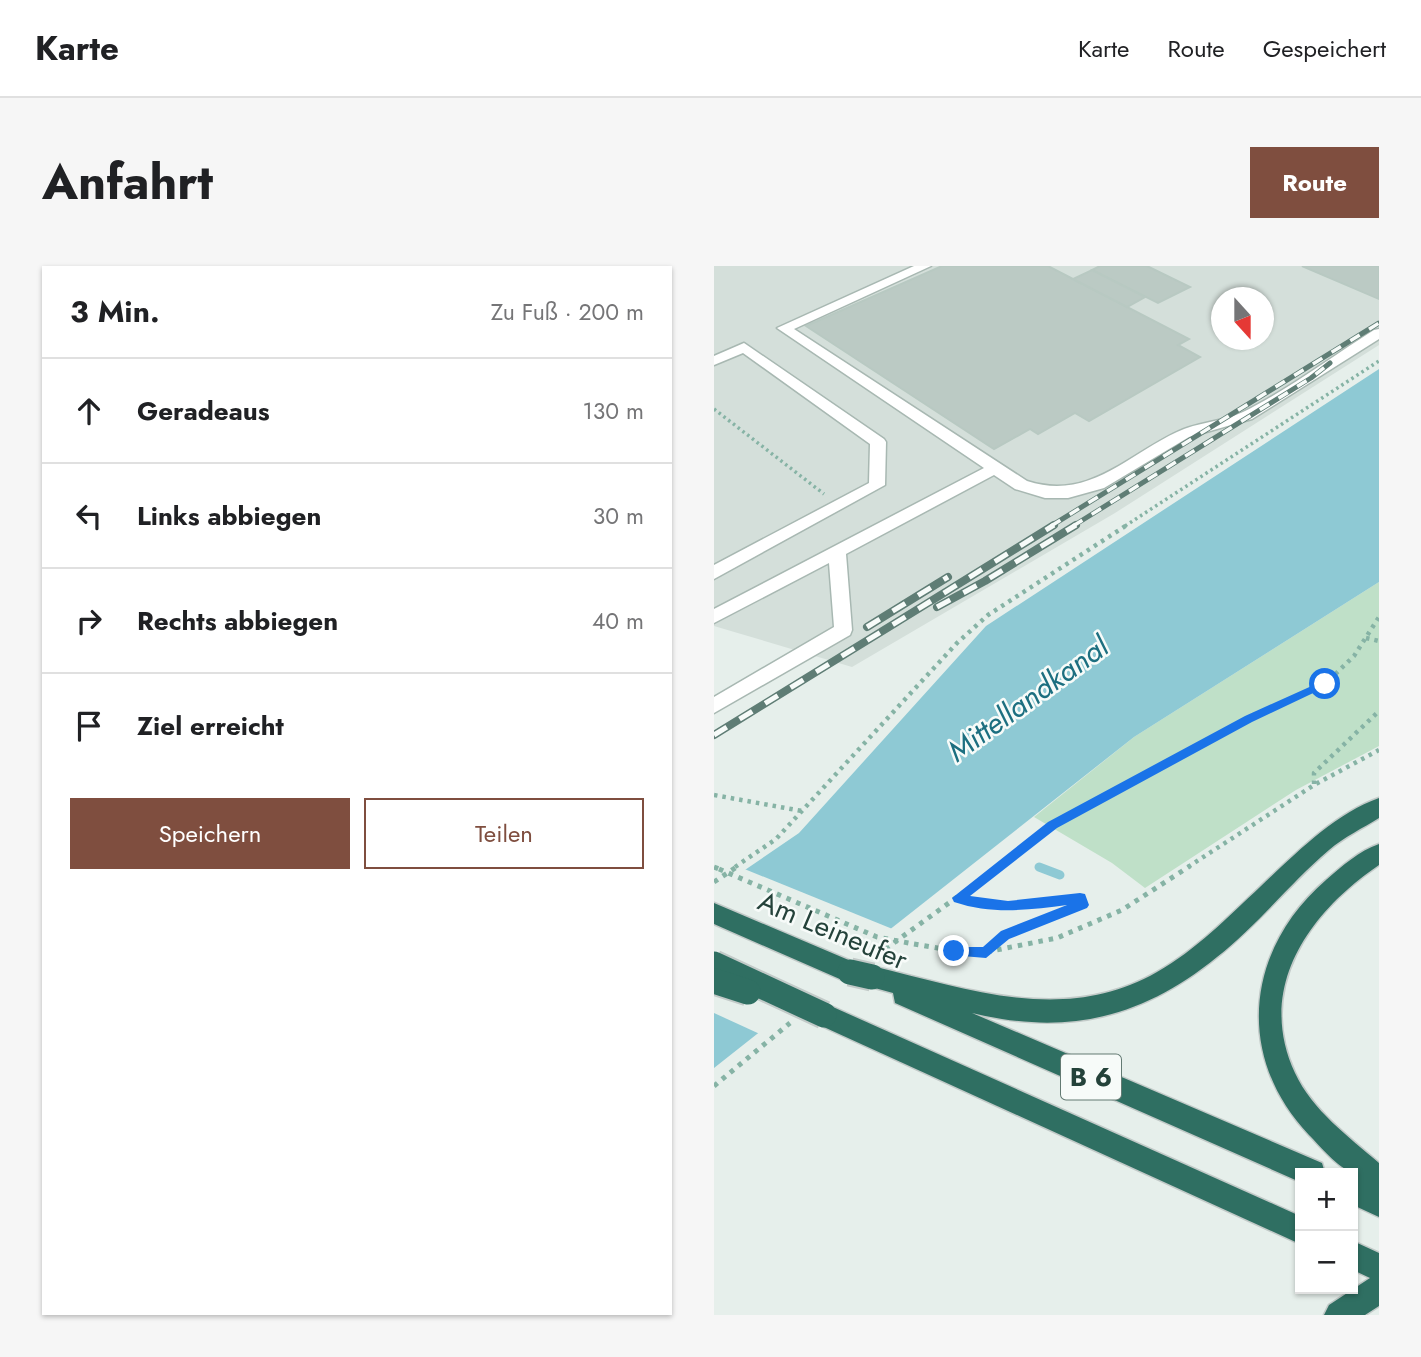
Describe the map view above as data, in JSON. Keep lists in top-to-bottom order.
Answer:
{
  "streets": {
    "highway": ["Am Leineufer", "B 6"]
  },
  "water": ["Mittellandkanal"],
  "north": "bottom",
  "page": {
    "header": "Karte",
    "nav": ["Karte", "Route", "Gespeichert"],
    "title": "Anfahrt",
    "buttons": [
      "Route",
      ["Speichern", "Teilen"]
    ],
    "heading": ["3 Min.", "Zu Fuß · 200 m"],
    "list": [
      ["Geradeaus", "130 m"],
      ["Links abbiegen", "30 m"],
      ["Rechts abbiegen", "40 m"],
      "Ziel erreicht"
    ],
    "map_buttons": ["+", "−"]
  }
}
